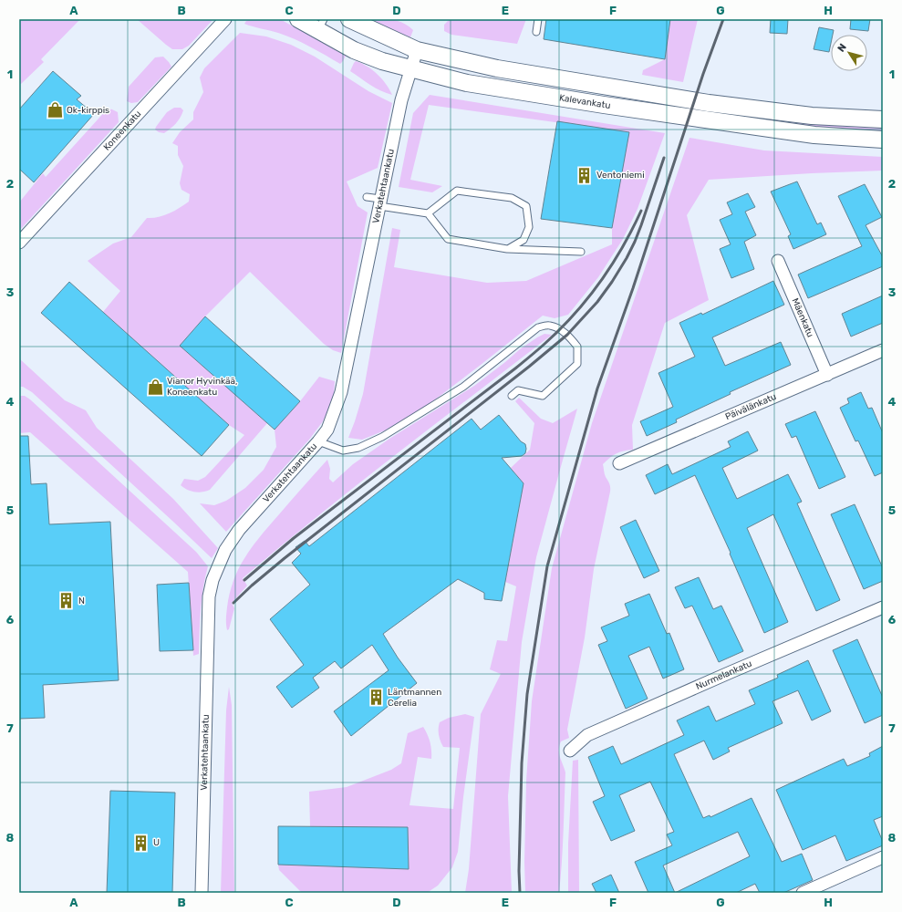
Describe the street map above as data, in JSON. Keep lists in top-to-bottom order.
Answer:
{
  "streets": {
    "main road": ["Kalevankatu"],
    "street": [
      "Koneenkatu",
      "Verkatehtaankatu",
      "Mäenkatu",
      "Päivälänkatu",
      "Nurmelankatu"
    ]
  },
  "crossings": [
    ["Kalevankatu", "Verkatehtaankatu"],
    ["Mäenkatu", "Päivälänkatu"]
  ],
  "places": {
    "shop": ["Ok-kirppis", "Vianor Hyvinkää, Koneenkatu"],
    "building": [
      "Ventoniemi",
      "N",
      "Läntmannen Cerelia",
      "U"
    ]
  },
  "north": "top left",
  "grid": {
    "columns": [
      "A",
      "B",
      "C",
      "D",
      "E",
      "F",
      "G",
      "H"
    ],
    "rows": [
      "1",
      "2",
      "3",
      "4",
      "5",
      "6",
      "7",
      "8"
    ]
  }
}
